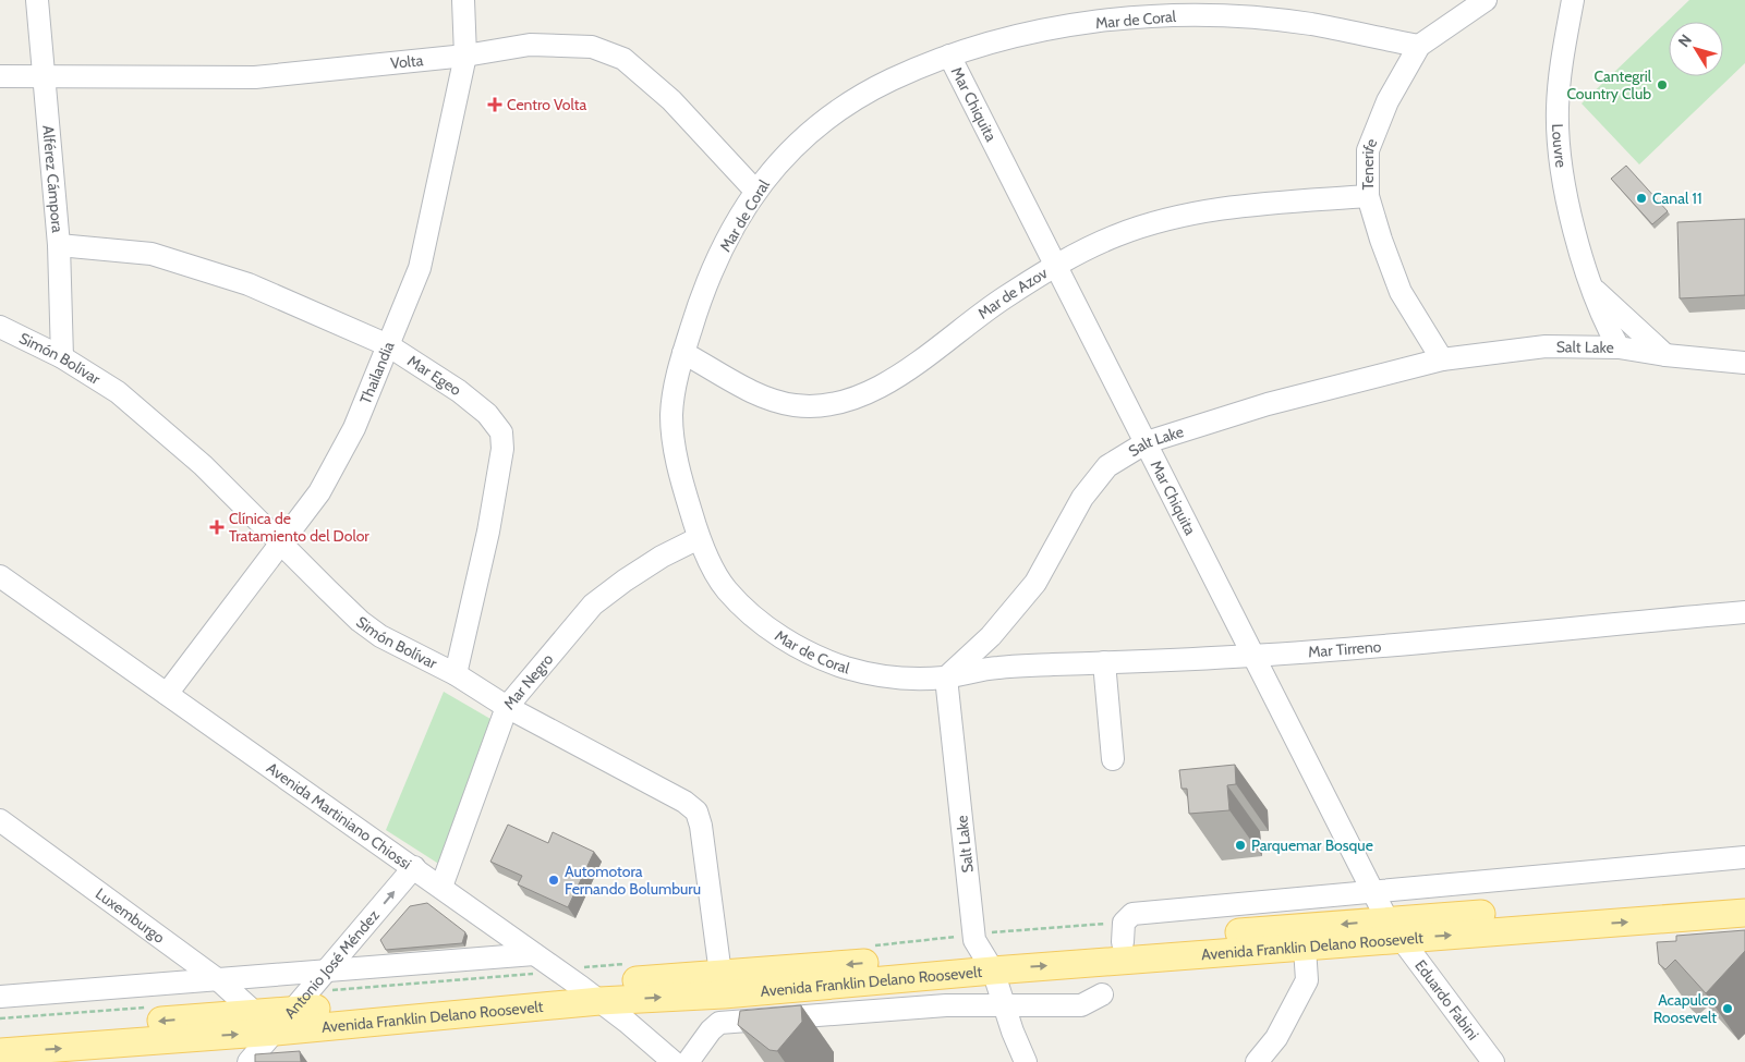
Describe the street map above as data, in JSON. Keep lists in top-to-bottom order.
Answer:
{
  "streets": {
    "main road": ["Avenida Franklin Delano Roosevelt"],
    "street": [
      "Mar de Coral",
      "Volta",
      "Mar Chiquita",
      "Louvre",
      "Tenerife",
      "Alférez Cámpora",
      "Mar de Azov",
      "Salt Lake",
      "Simón Bolívar",
      "Thailandia",
      "Mar Egeo",
      "Mar Tirreno",
      "Mar Negro",
      "Avenida Martiniano Chiossi",
      "Luxemburgo",
      "Antonio José Méndez",
      "Eduardo Fabini"
    ]
  },
  "crossings": [
    ["Mar de Coral", "Volta"],
    ["Mar de Coral", "Mar Chiquita"],
    ["Mar de Coral", "Tenerife"],
    ["Mar de Coral", "Mar de Azov"],
    ["Mar de Coral", "Salt Lake"],
    ["Mar de Coral", "Mar Tirreno"],
    ["Mar de Coral", "Mar Negro"],
    ["Volta", "Alférez Cámpora"],
    ["Volta", "Thailandia"],
    ["Mar Chiquita", "Mar de Azov"],
    ["Mar Chiquita", "Salt Lake"],
    ["Mar Chiquita", "Mar Tirreno"],
    ["Mar Chiquita", "Avenida Franklin Delano Roosevelt"],
    ["Mar Chiquita", "Eduardo Fabini"],
    ["Louvre", "Salt Lake"],
    ["Tenerife", "Mar de Azov"],
    ["Tenerife", "Salt Lake"],
    ["Alférez Cámpora", "Simón Bolívar"],
    ["Alférez Cámpora", "Mar Egeo"],
    ["Salt Lake", "Mar Tirreno"],
    ["Salt Lake", "Avenida Franklin Delano Roosevelt"],
    ["Simón Bolívar", "Thailandia"],
    ["Simón Bolívar", "Mar Egeo"],
    ["Simón Bolívar", "Mar Negro"],
    ["Simón Bolívar", "Avenida Franklin Delano Roosevelt"],
    ["Thailandia", "Mar Egeo"],
    ["Thailandia", "Avenida Martiniano Chiossi"],
    ["Mar Negro", "Avenida Martiniano Chiossi"],
    ["Avenida Martiniano Chiossi", "Avenida Franklin Delano Roosevelt"],
    ["Avenida Martiniano Chiossi", "Antonio José Méndez"],
    ["Luxemburgo", "Avenida Franklin Delano Roosevelt"],
    ["Avenida Franklin Delano Roosevelt", "Antonio José Méndez"],
    ["Avenida Franklin Delano Roosevelt", "Eduardo Fabini"]
  ],
  "one_way": ["Antonio José Méndez"],
  "places": {
    "other": [
      "Cantegril Country Club",
      "Canal 11",
      "Parquemar Bosque",
      "Automotora Fernando Bolumburu",
      "Acapulco Roosevelt"
    ],
    "health": ["Centro Volta", "Clínica de Tratamiento del Dolor"]
  },
  "north": "top left"
}
